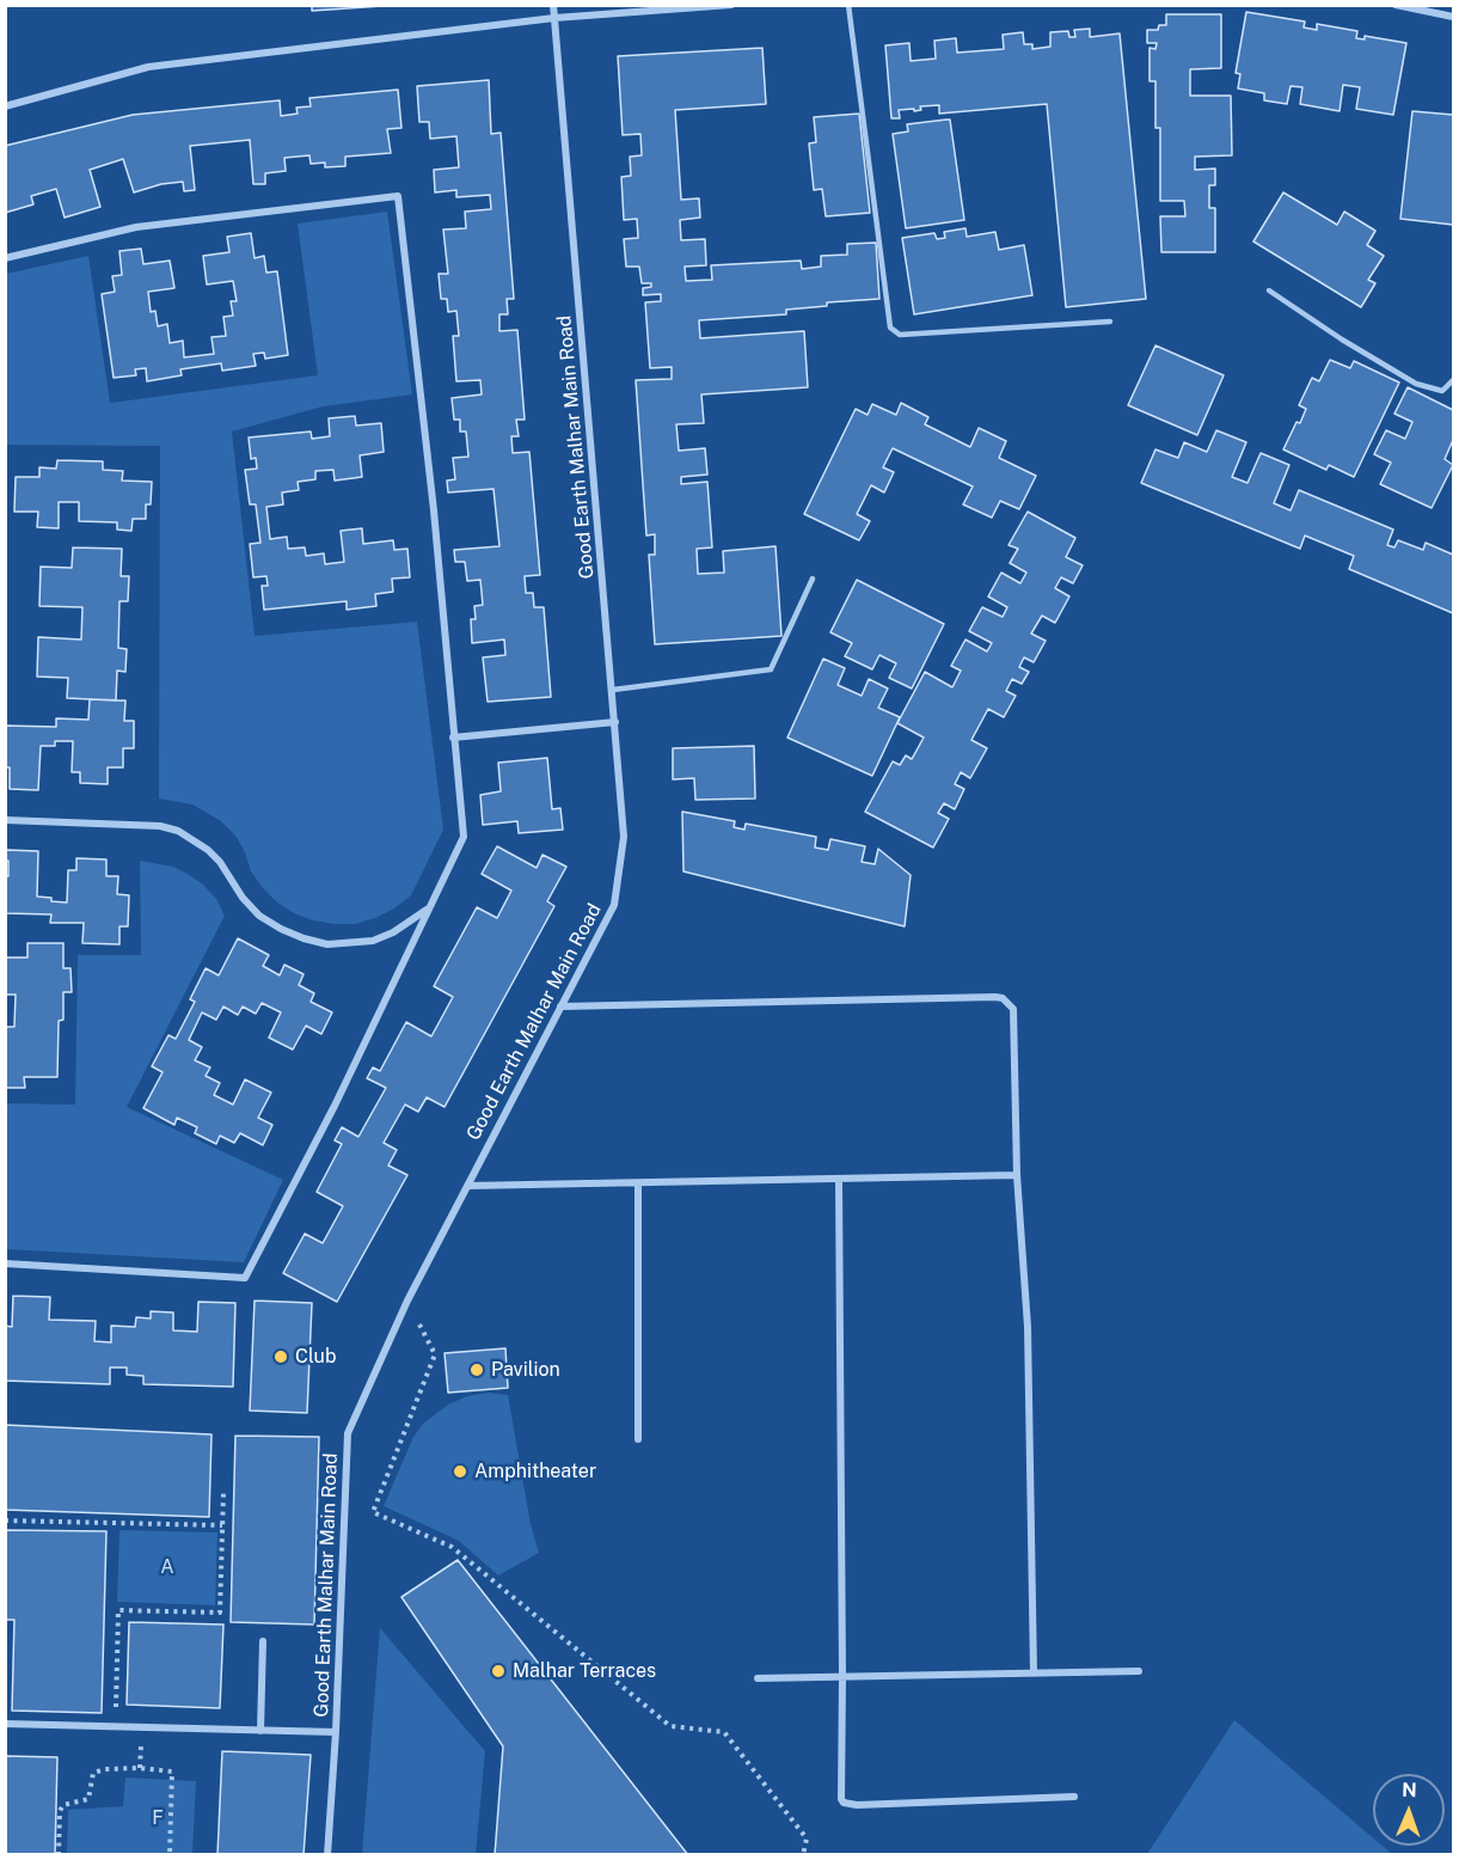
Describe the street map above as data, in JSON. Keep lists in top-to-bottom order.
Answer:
{
  "streets": {
    "street": ["Good Earth Malhar Main Road"]
  },
  "parks": ["A", "F"],
  "places": [
    "Club",
    "Pavilion",
    "Amphitheater",
    "Malhar Terraces"
  ],
  "north": "top"
}
